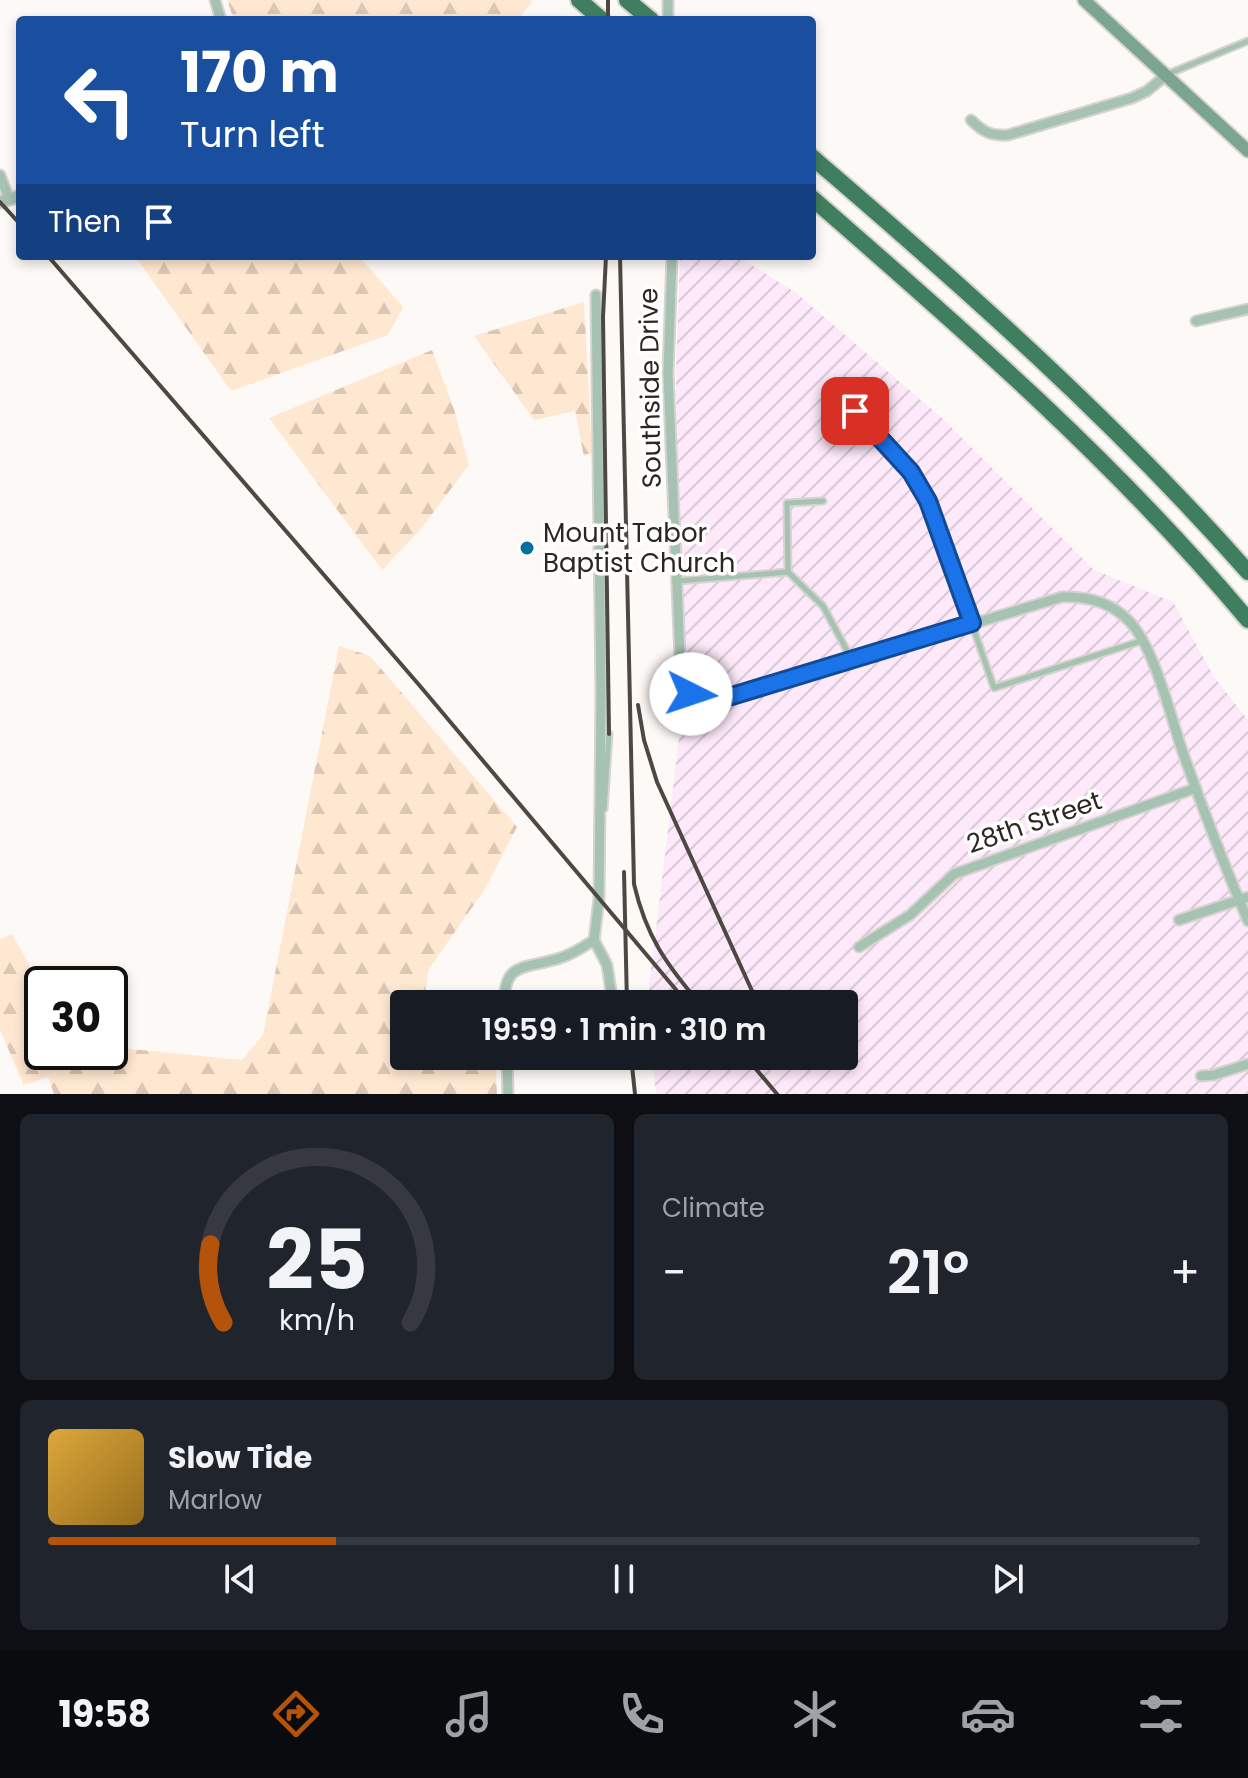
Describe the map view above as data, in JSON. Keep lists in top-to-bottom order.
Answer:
{
  "streets": {
    "street": ["Southside Drive", "28th Street"]
  },
  "crossings": [
    ["Southside Drive", "28th Street"]
  ],
  "places": ["Mount Tabor Baptist Church"],
  "page": {
    "turn": ["170 m", "Turn left"],
    "then": "Then",
    "limit": "30",
    "trip": "19:59 · 1 min · 310 m",
    "tile": "Climate",
    "heat": ["−", "21°", "+"],
    "song": ["Slow Tide", "Marlow"],
    "tabs": "19:58",
    "gauge": ["25", "km/h"]
  }
}
